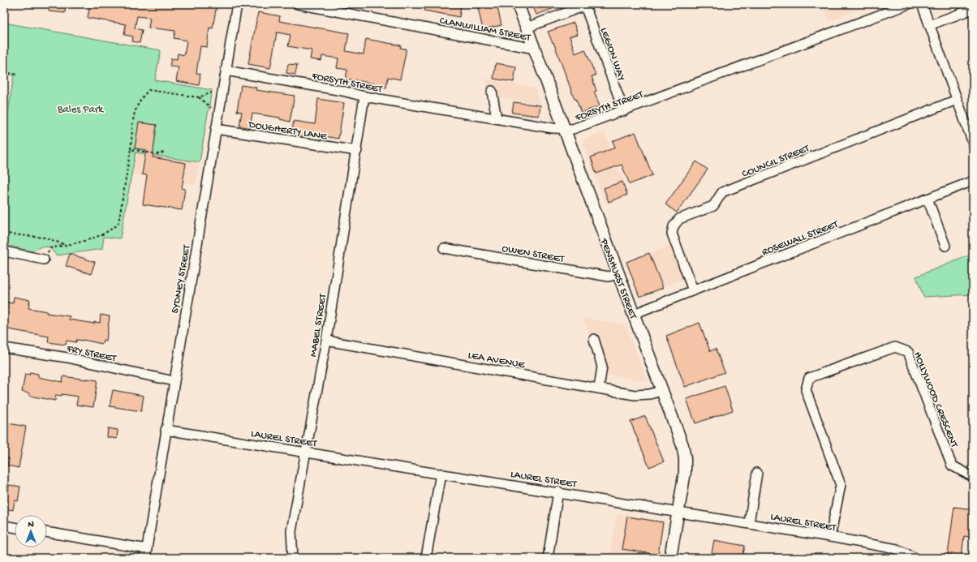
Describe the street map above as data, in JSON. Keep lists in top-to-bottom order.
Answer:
{
  "streets": {
    "main road": ["PENSHURST STREET"],
    "street": [
      "CLANWILLIAM STREET",
      "LEGION WAY",
      "FORSYTH STREET",
      "DOUGHERTY LANE",
      "COUNCIL STREET",
      "ROSEWALL STREET",
      "OWEN STREET",
      "SYDNEY STREET",
      "MABEL STREET",
      "FRY STREET",
      "LEA AVENUE",
      "HOLLYWOOD CRESCENT",
      "LAUREL STREET"
    ]
  },
  "crossings": [
    ["CLANWILLIAM STREET", "PENSHURST STREET"],
    ["LEGION WAY", "FORSYTH STREET"],
    ["FORSYTH STREET", "PENSHURST STREET"],
    ["FORSYTH STREET", "SYDNEY STREET"],
    ["FORSYTH STREET", "MABEL STREET"],
    ["DOUGHERTY LANE", "SYDNEY STREET"],
    ["DOUGHERTY LANE", "MABEL STREET"],
    ["COUNCIL STREET", "ROSEWALL STREET"],
    ["ROSEWALL STREET", "PENSHURST STREET"],
    ["OWEN STREET", "PENSHURST STREET"],
    ["PENSHURST STREET", "LEA AVENUE"],
    ["PENSHURST STREET", "LAUREL STREET"],
    ["SYDNEY STREET", "FRY STREET"],
    ["SYDNEY STREET", "LAUREL STREET"],
    ["MABEL STREET", "LEA AVENUE"],
    ["MABEL STREET", "LAUREL STREET"],
    ["HOLLYWOOD CRESCENT", "LAUREL STREET"]
  ],
  "parks": ["Bales Park"],
  "north": "top"
}
